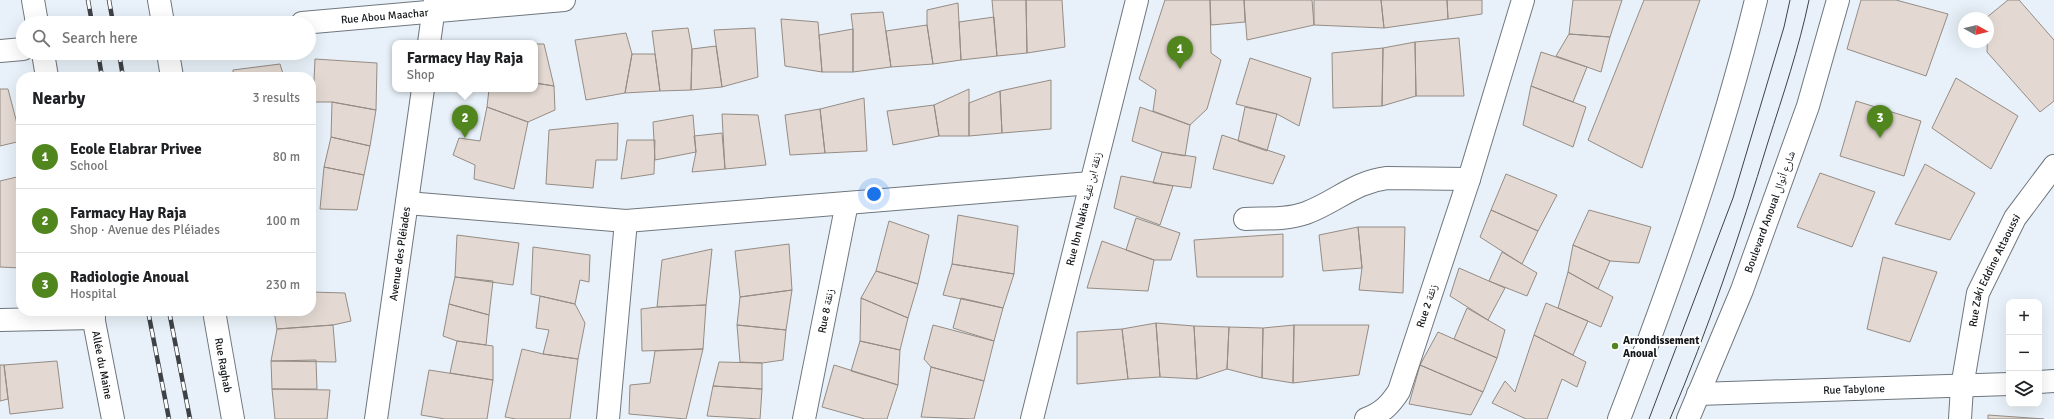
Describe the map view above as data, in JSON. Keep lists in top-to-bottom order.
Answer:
{
  "streets": {
    "street": [
      "Rue Abou Maachar",
      "Rue Ibn Nakia زنقة ابن نقية",
      "Boulevard Anoual شارع أنوال",
      "Avenue des Pléiades",
      "Rue Zaki Eddine Attaoussi",
      "Rue 2 زنقة",
      "Rue 8 زنقة",
      "Allée du Maine",
      "Rue Raghab",
      "Rue Tabylone"
    ]
  },
  "crossings": [
    ["Boulevard Anoual شارع أنوال", "Rue Tabylone"],
    ["Rue Zaki Eddine Attaoussi", "Rue Tabylone"]
  ],
  "places": ["Arrondissement Anoual"],
  "north": "right",
  "page": {
    "search": "Search here",
    "pins": ["1", "2", "3"],
    "popup": ["Farmacy Hay Raja", "Shop"],
    "heading": ["Nearby", "3 results"],
    "list": [
      {
        "mark": "1",
        "name": "Ecole Elabrar Privee",
        "note": "School",
        "value": "80 m"
      },
      {
        "mark": "2",
        "name": "Farmacy Hay Raja",
        "note": "Shop · Avenue des Pléiades",
        "value": "100 m"
      },
      {
        "mark": "3",
        "name": "Radiologie Anoual",
        "note": "Hospital",
        "value": "230 m"
      }
    ],
    "map_buttons": ["+", "−"]
  }
}
